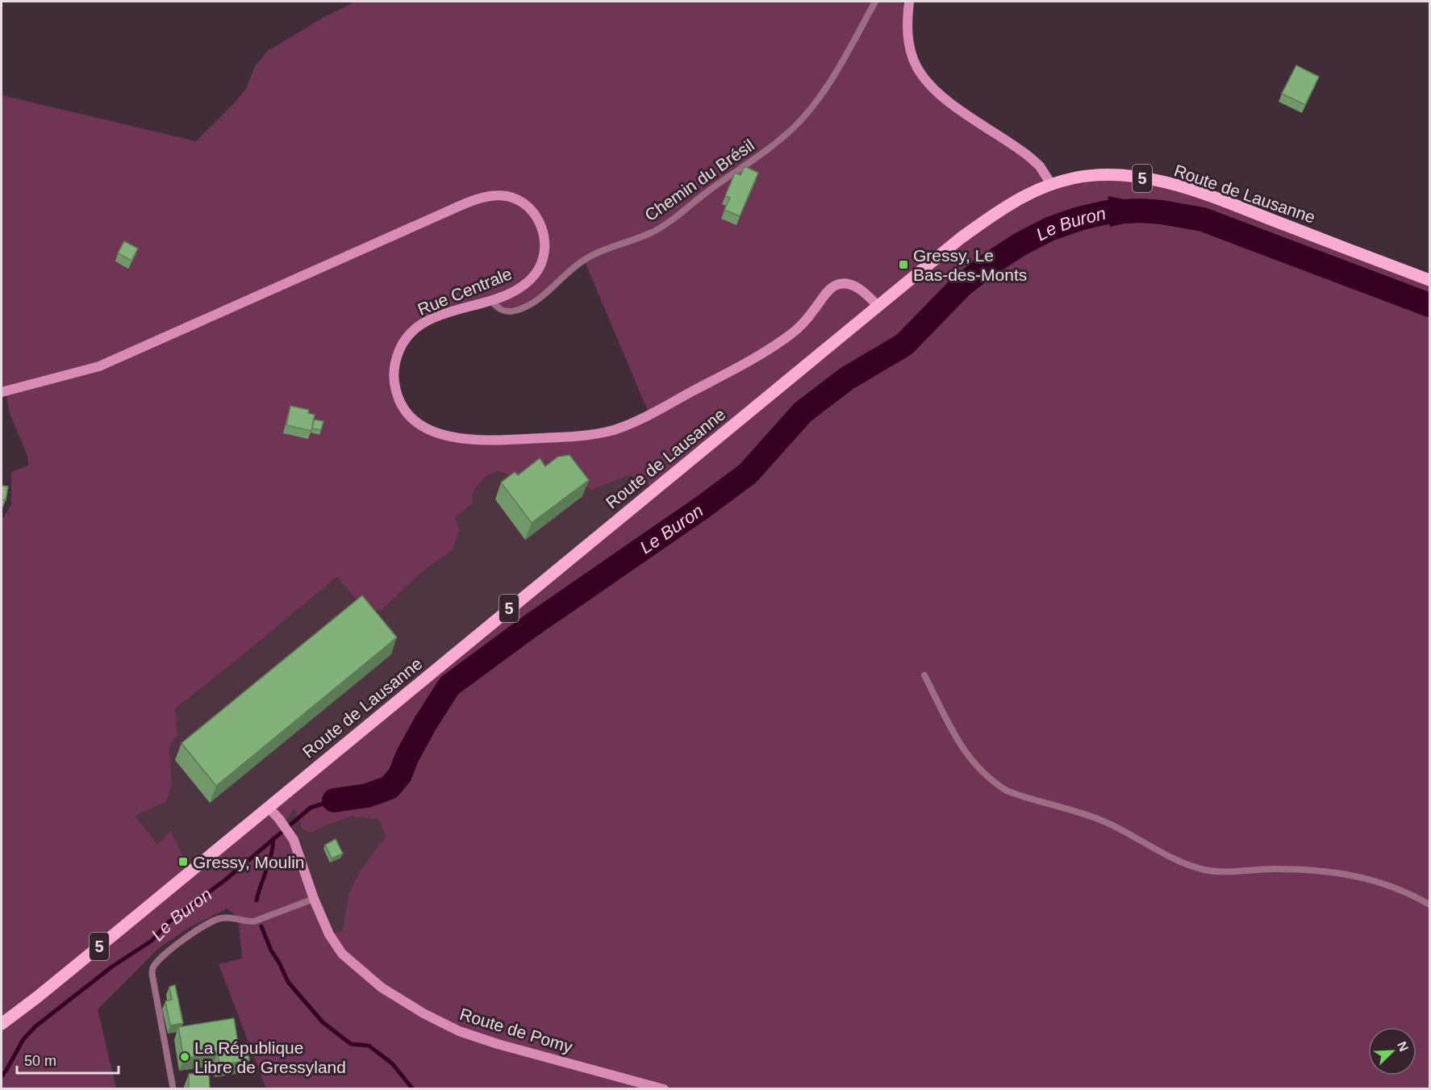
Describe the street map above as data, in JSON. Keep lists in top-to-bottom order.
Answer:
{
  "streets": {
    "main road": ["5", "Route de Lausanne"],
    "street": ["Rue Centrale", "Route de Pomy"],
    "lane": ["Chemin du Brésil"]
  },
  "crossings": [
    ["Chemin du Brésil", "Rue Centrale"],
    ["Route de Lausanne", "Rue Centrale"],
    ["Route de Lausanne", "Route de Pomy"]
  ],
  "water": ["Le Buron"],
  "places": {
    "transit": ["Gressy, Le Bas-des-Monts", "Gressy, Moulin"],
    "other": ["La République Libre de Gressyland"]
  },
  "scale_bar": "50 m",
  "north": "top right"
}
